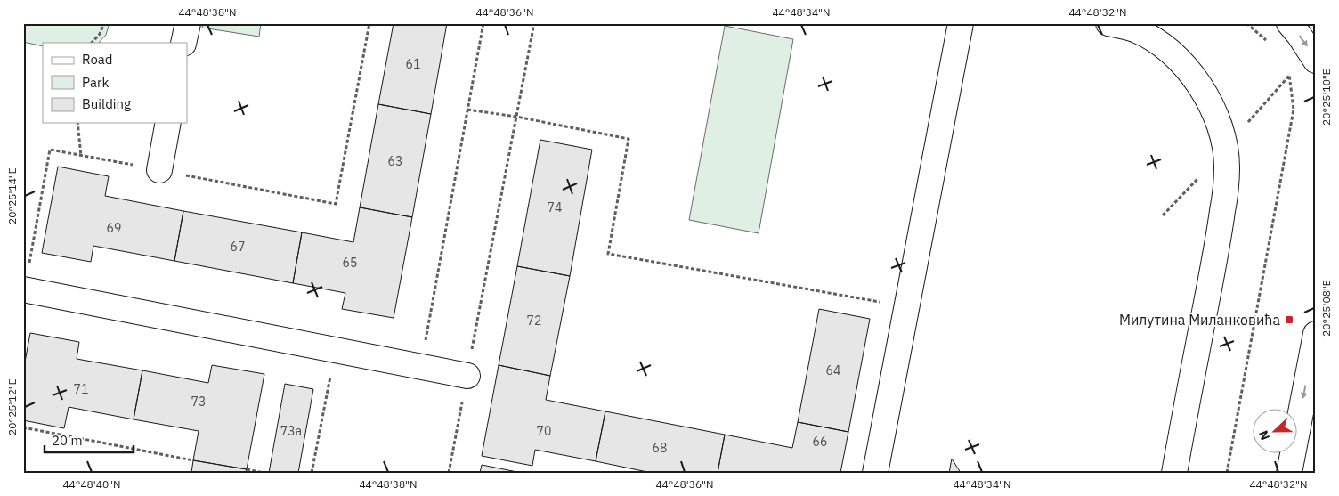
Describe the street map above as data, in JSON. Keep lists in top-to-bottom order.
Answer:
{
  "places": {
    "transit": ["Милутина Миланковића"]
  },
  "house_numbers": [
    "61",
    "63",
    "74",
    "69",
    "67",
    "65",
    "72",
    "64",
    "71",
    "73",
    "73a",
    "70",
    "66",
    "68"
  ],
  "legend": ["Road", "Park", "Building"],
  "scale_bar": "20 m",
  "north": "left",
  "coordinates": [
    "44°48'38\"N",
    "44°48'36\"N",
    "44°48'34\"N",
    "44°48'32\"N",
    "20°25'10\"E",
    "20°25'14\"E",
    "20°25'08\"E",
    "20°25'12\"E",
    "44°48'40\"N"
  ]
}
